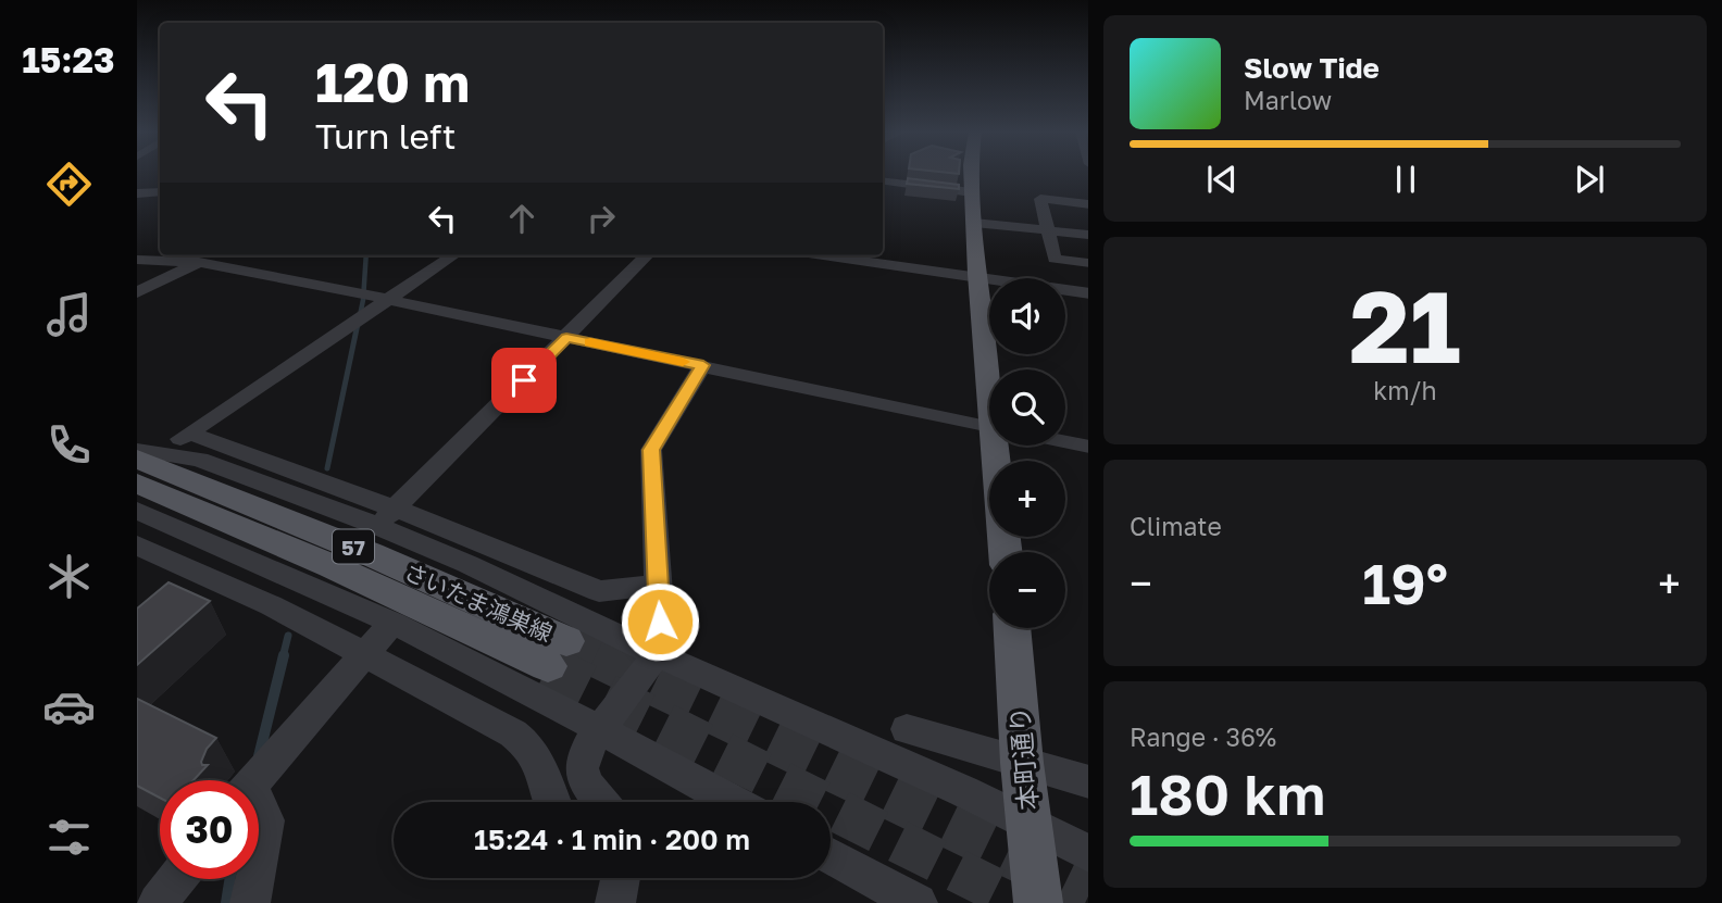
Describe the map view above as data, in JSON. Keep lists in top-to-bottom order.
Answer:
{
  "streets": {
    "main road": ["57", "さいたま鴻巣線", "本町通り"]
  },
  "page": {
    "tabs": "15:23",
    "turn": ["120 m", "Turn left"],
    "song": ["Slow Tide", "Marlow"],
    "tile": [
      ["21", "km/h"],
      "Climate",
      ["Range · 36%", "180 km"]
    ],
    "map_buttons": ["+", "−"],
    "heat": ["−", "19°", "+"],
    "limit": "30",
    "trip": "15:24 · 1 min · 200 m"
  }
}
